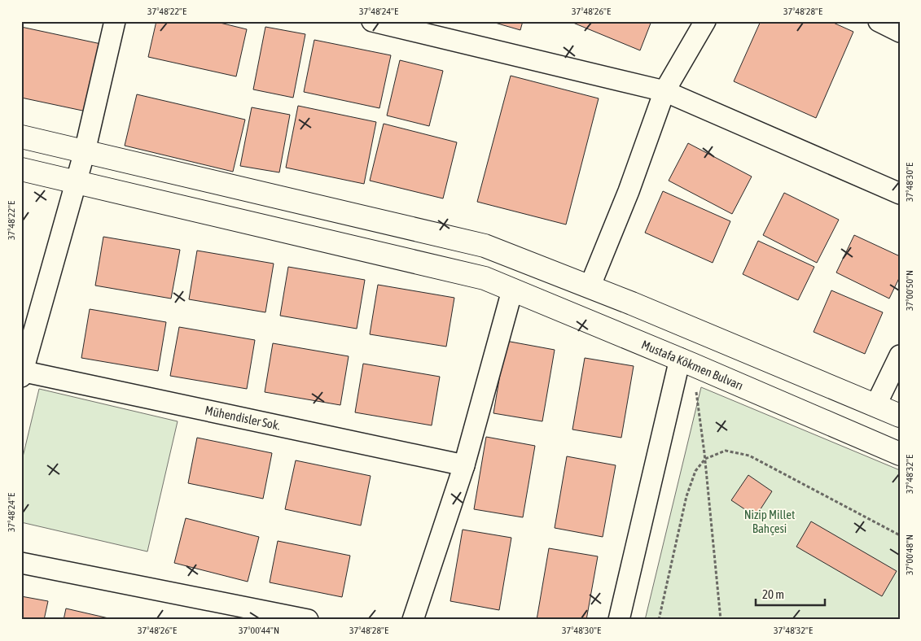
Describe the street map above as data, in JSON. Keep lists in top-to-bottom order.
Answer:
{
  "streets": {
    "main road": ["Mustafa Kökmen Bulvarı"],
    "street": ["Mühendisler Sok."]
  },
  "parks": ["Nizip Millet Bahçesi"],
  "scale_bar": "20 m",
  "coordinates": [
    "37°48'22\"E",
    "37°48'24\"E",
    "37°48'26\"E",
    "37°48'28\"E",
    "37°48'30\"E",
    "37°00'50\"N",
    "37°48'32\"E",
    "37°00'48\"N",
    "37°00'44\"N"
  ]
}
